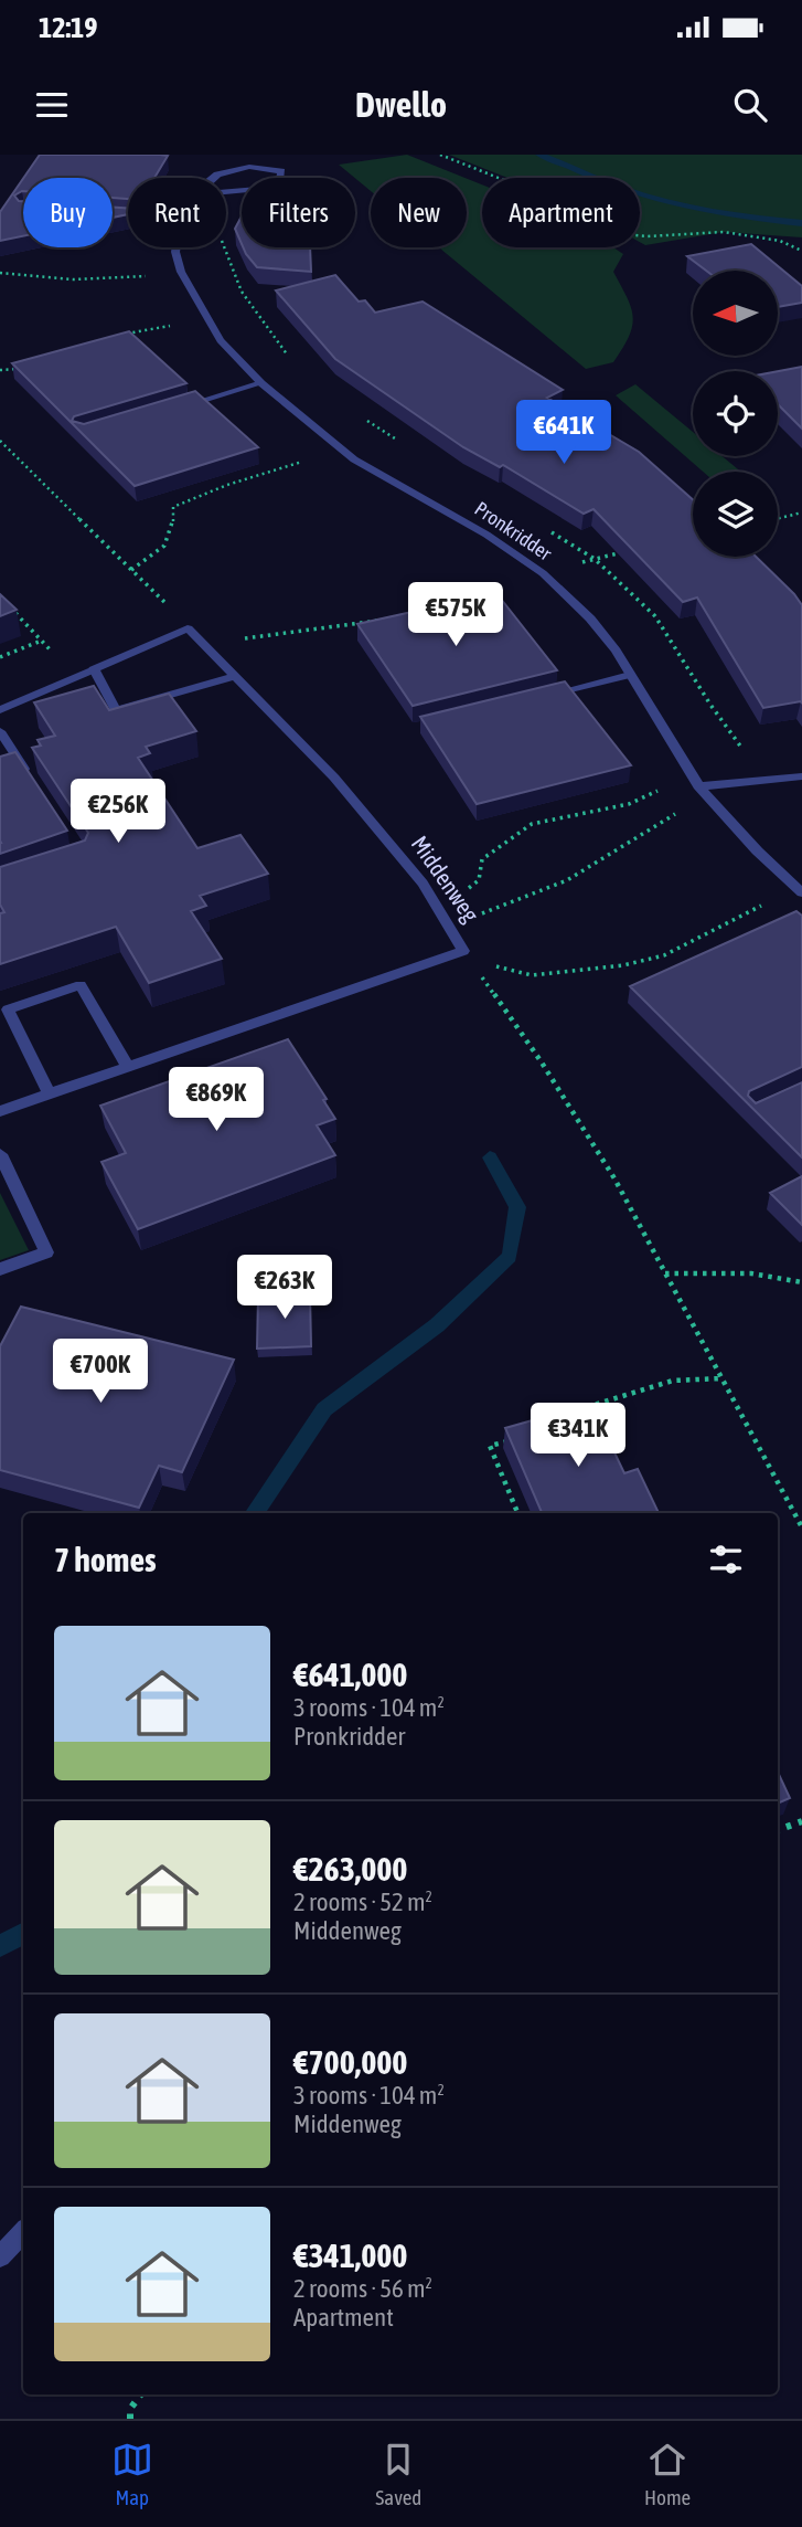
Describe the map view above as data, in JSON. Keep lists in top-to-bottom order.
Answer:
{
  "streets": {
    "street": ["Pronkridder", "Middenweg"]
  },
  "north": "left",
  "page": {
    "status": "12:19",
    "header": "Dwello",
    "chip": [
      "Buy",
      "Rent",
      "Filters",
      "New",
      "Apartment"
    ],
    "price": [
      "€641K",
      "€575K",
      "€256K",
      "€869K",
      "€263K",
      "€700K",
      "€341K"
    ],
    "heading": "7 homes",
    "list": [
      {
        "name": "€641,000",
        "note": "3 rooms · 104 m² · Pronkridder"
      },
      {
        "name": "€263,000",
        "note": "2 rooms · 52 m² · Middenweg"
      },
      {
        "name": "€700,000",
        "note": "3 rooms · 104 m² · Middenweg"
      },
      {
        "name": "€341,000",
        "note": "2 rooms · 56 m² · Apartment"
      }
    ],
    "tabs": ["Map", "Saved", "Home"]
  }
}
